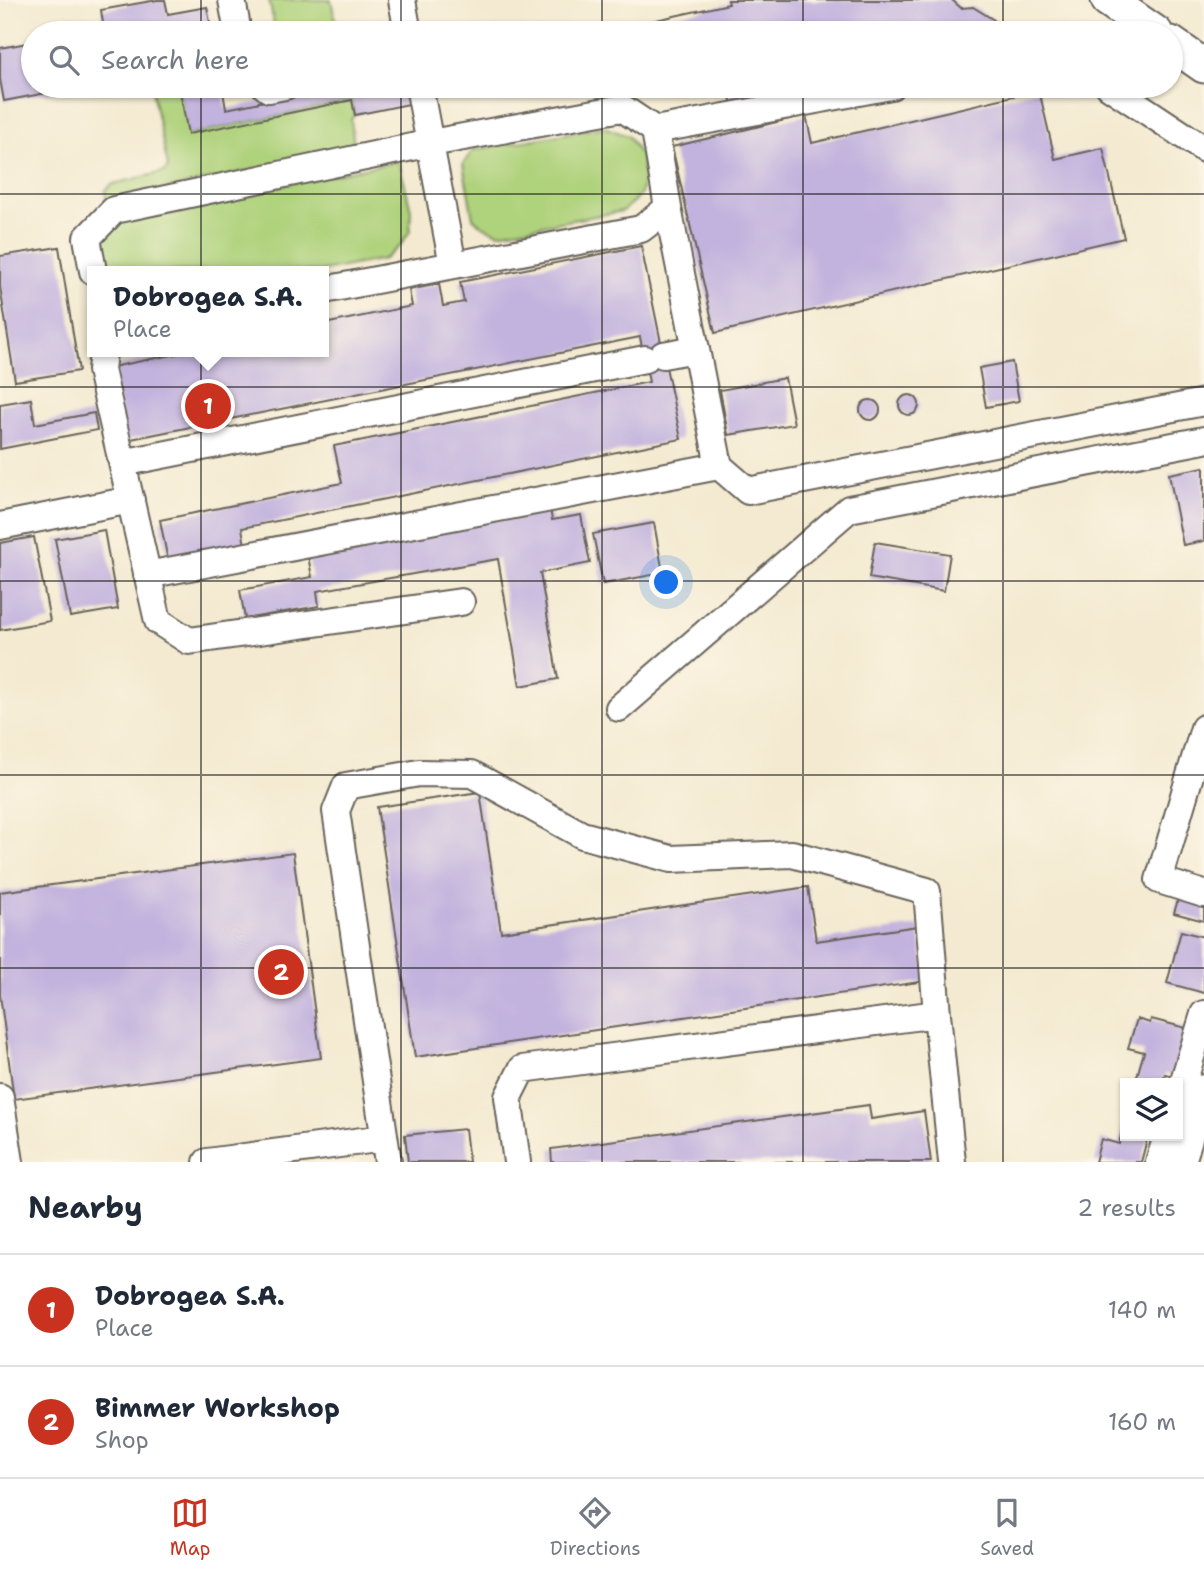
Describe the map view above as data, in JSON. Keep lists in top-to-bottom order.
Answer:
{
  "page": {
    "search": "Search here",
    "popup": ["Dobrogea S.A.", "Place"],
    "pins": ["1", "2"],
    "heading": ["Nearby", "2 results"],
    "list": [
      {
        "mark": "1",
        "name": "Dobrogea S.A.",
        "note": "Place",
        "value": "140 m"
      },
      {
        "mark": "2",
        "name": "Bimmer Workshop",
        "note": "Shop",
        "value": "160 m"
      }
    ],
    "nav": ["Map", "Directions", "Saved"]
  }
}
